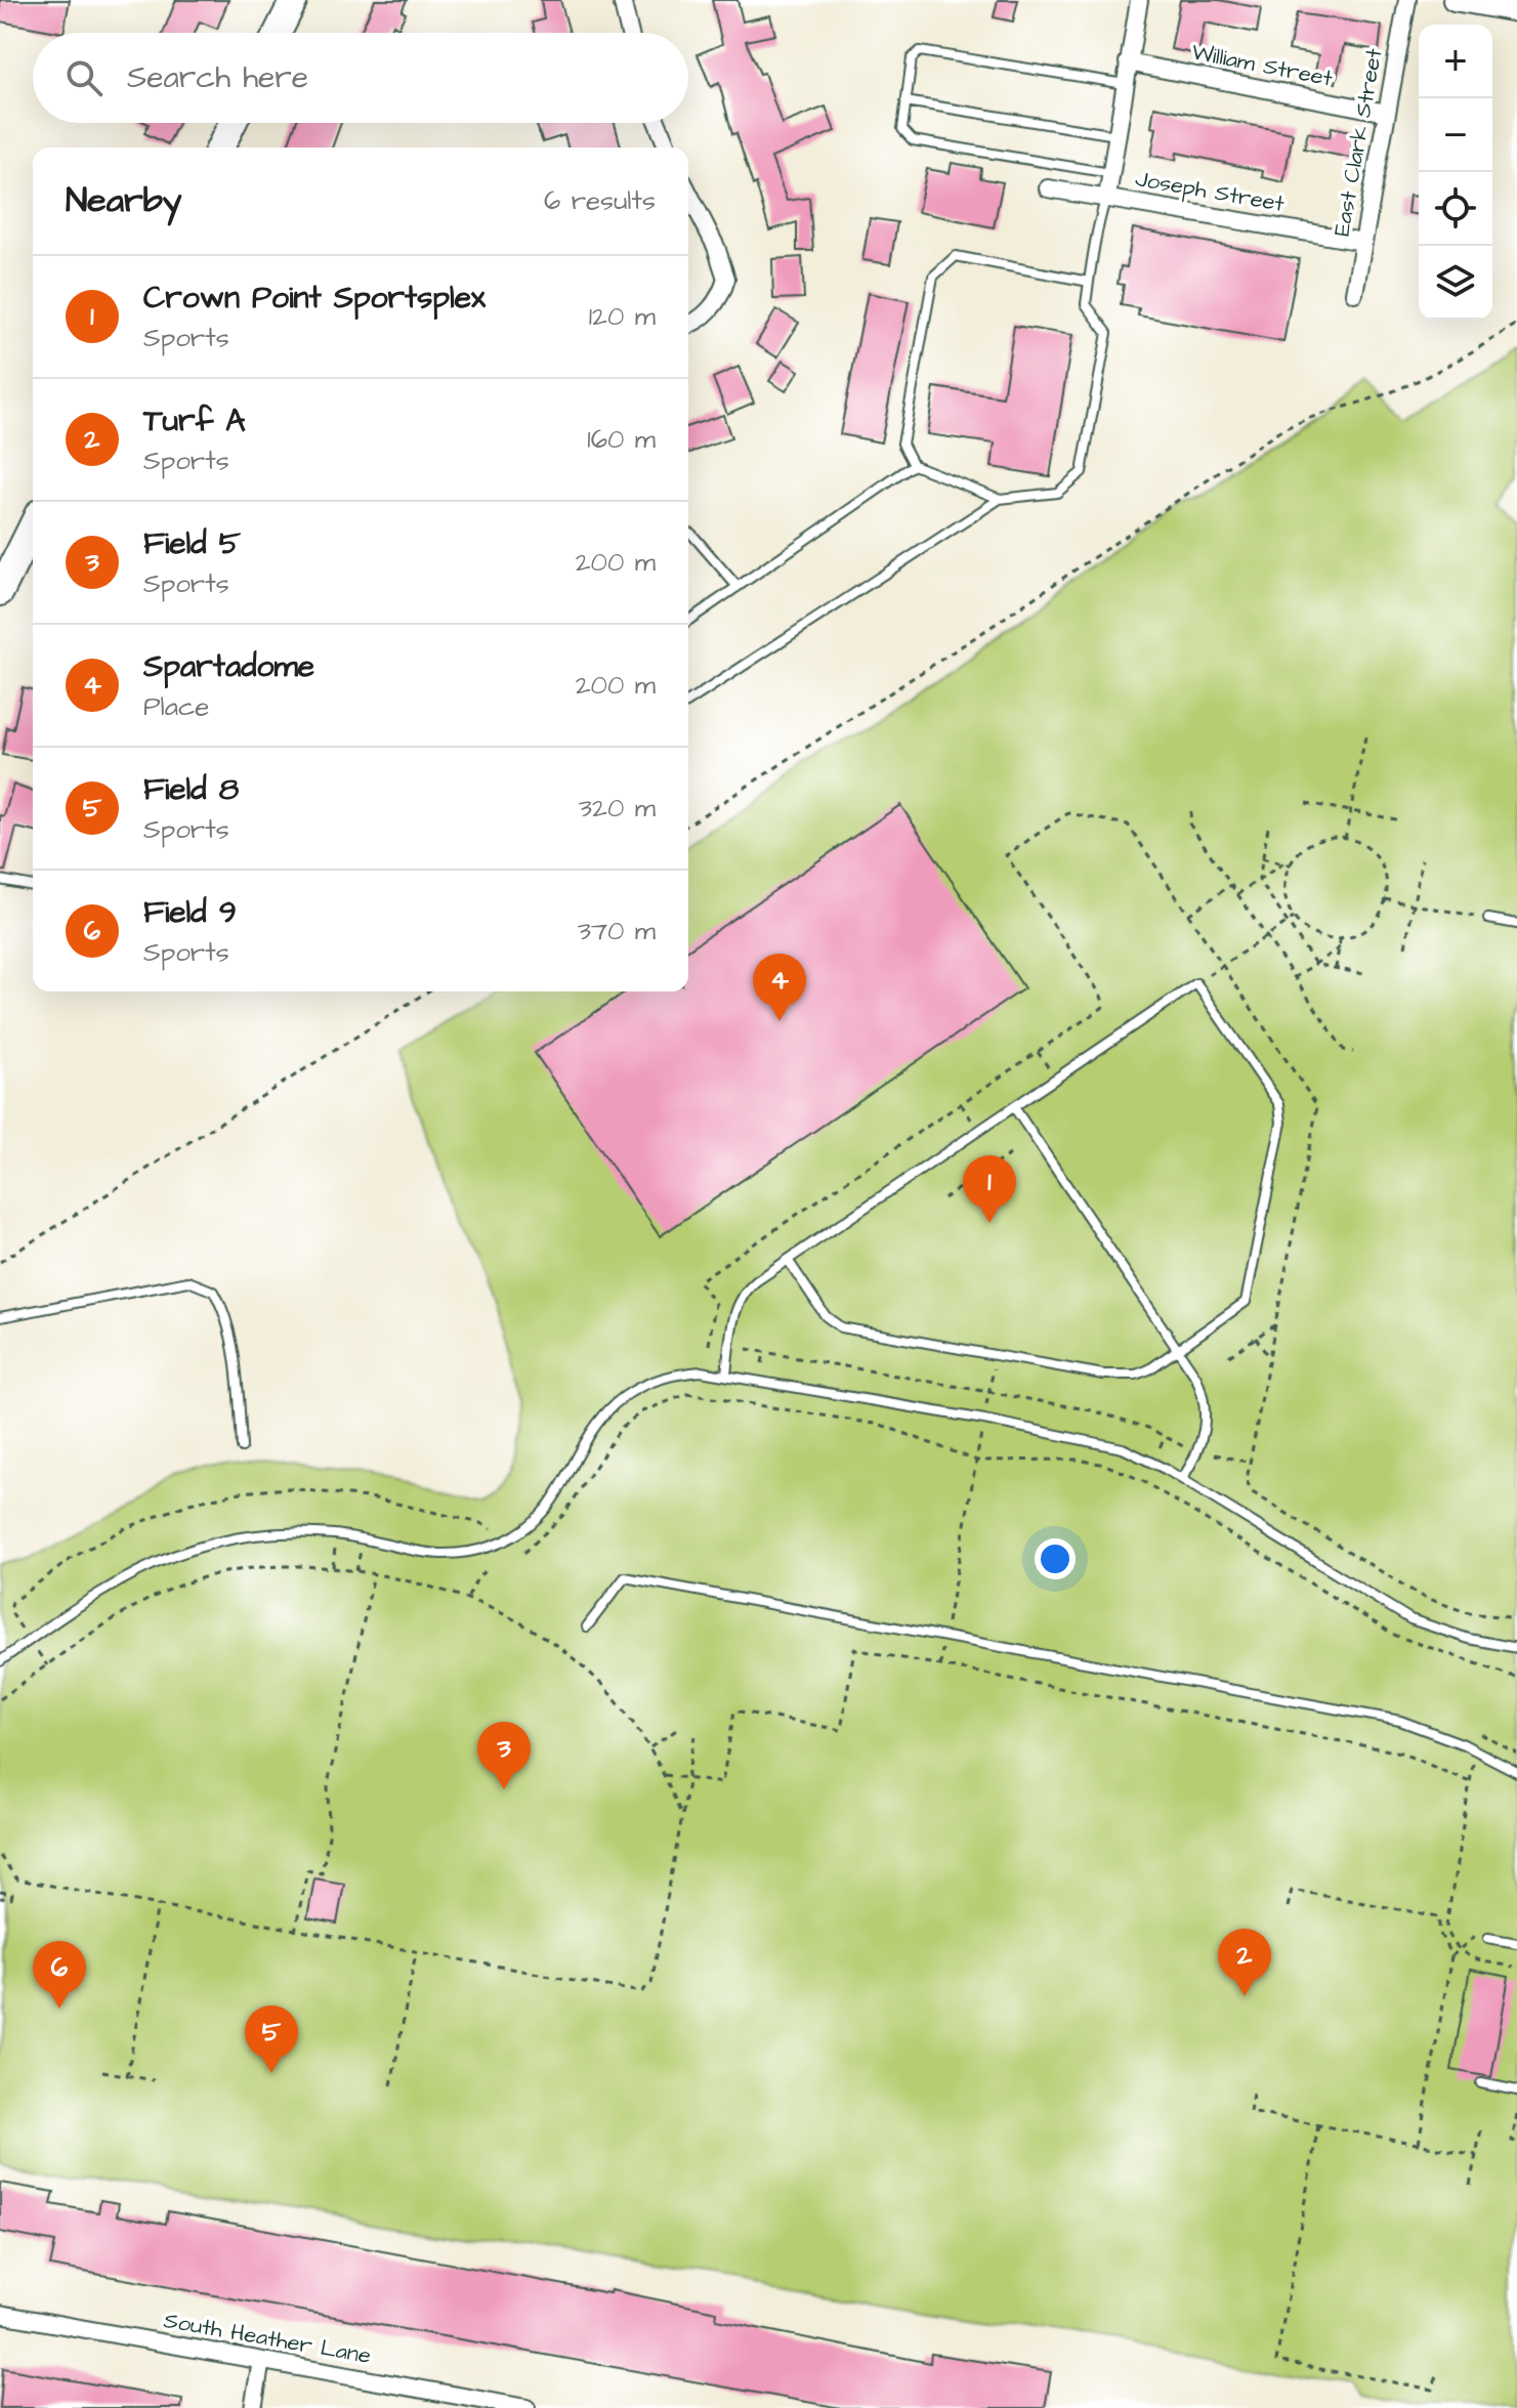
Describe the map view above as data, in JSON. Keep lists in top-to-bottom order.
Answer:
{
  "streets": {
    "street": [
      "William Street",
      "East Clark Street",
      "Joseph Street",
      "South Heather Lane"
    ]
  },
  "crossings": [
    ["William Street", "East Clark Street"],
    ["East Clark Street", "Joseph Street"]
  ],
  "page": {
    "map_buttons": ["+", "−"],
    "search": "Search here",
    "heading": ["Nearby", "6 results"],
    "list": [
      {
        "mark": "1",
        "name": "Crown Point Sportsplex",
        "note": "Sports",
        "value": "120 m"
      },
      {
        "mark": "2",
        "name": "Turf A",
        "note": "Sports",
        "value": "160 m"
      },
      {
        "mark": "3",
        "name": "Field 5",
        "note": "Sports",
        "value": "200 m"
      },
      {
        "mark": "4",
        "name": "Spartadome",
        "note": "Place",
        "value": "200 m"
      },
      {
        "mark": "5",
        "name": "Field 8",
        "note": "Sports",
        "value": "320 m"
      },
      {
        "mark": "6",
        "name": "Field 9",
        "note": "Sports",
        "value": "370 m"
      }
    ],
    "pins": [
      "4",
      "1",
      "3",
      "2",
      "6",
      "5"
    ]
  }
}
